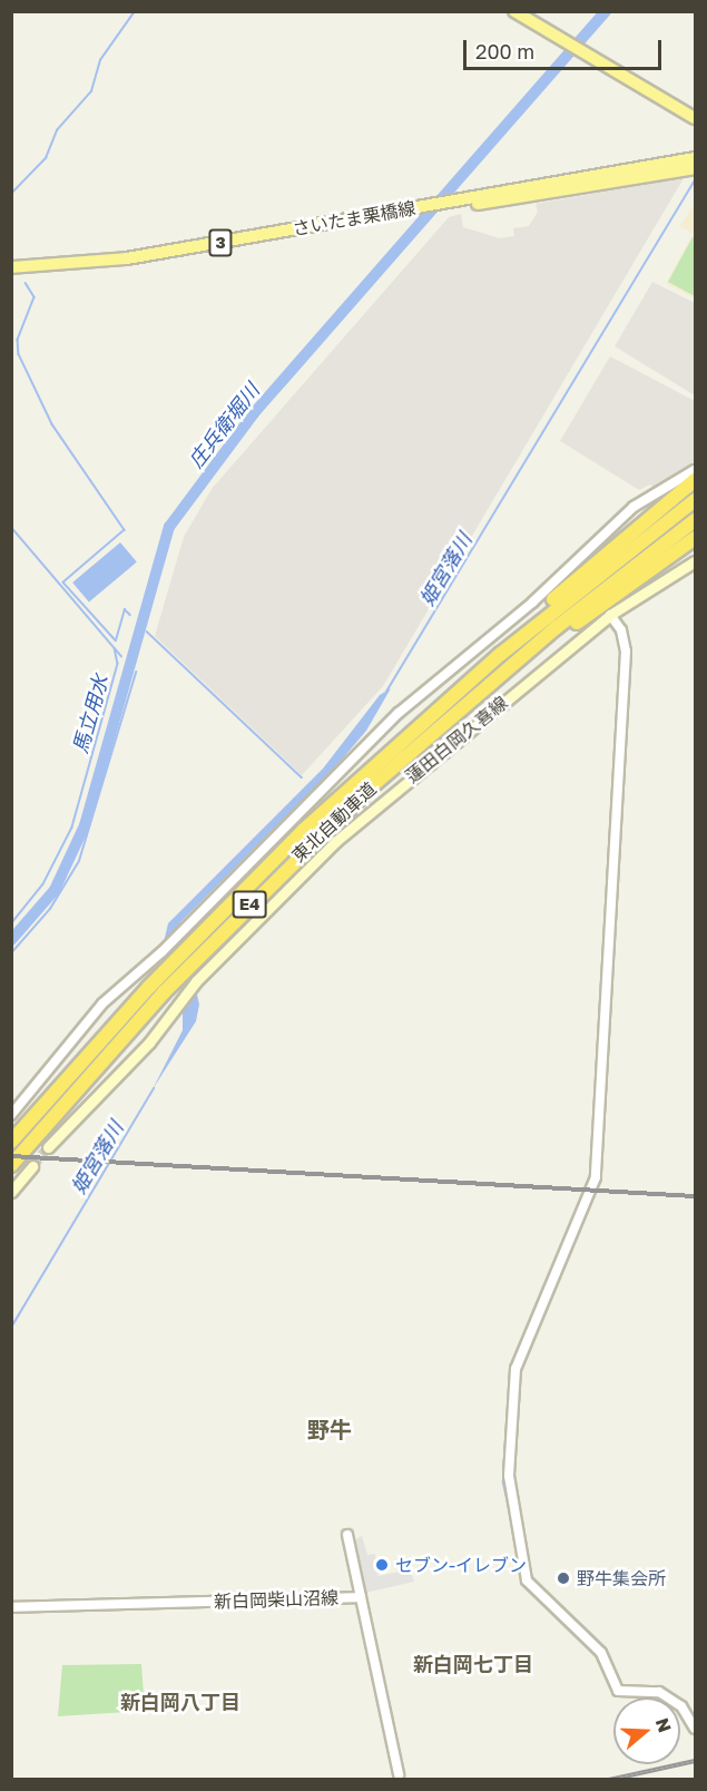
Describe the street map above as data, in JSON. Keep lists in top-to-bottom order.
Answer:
{
  "streets": {
    "highway": ["東北自動車道", "E4"],
    "main road": ["さいたま栗橋線", "3", "蓮田白岡久喜線"],
    "street": ["新白岡柴山沼線"]
  },
  "districts": ["野牛", "新白岡七丁目", "新白岡八丁目"],
  "water": ["庄兵衛堀川", "姫宮落川", "馬立用水"],
  "places": ["セブン-イレブン", "野牛集会所"],
  "scale_bar": "200 m",
  "north": "right"
}
